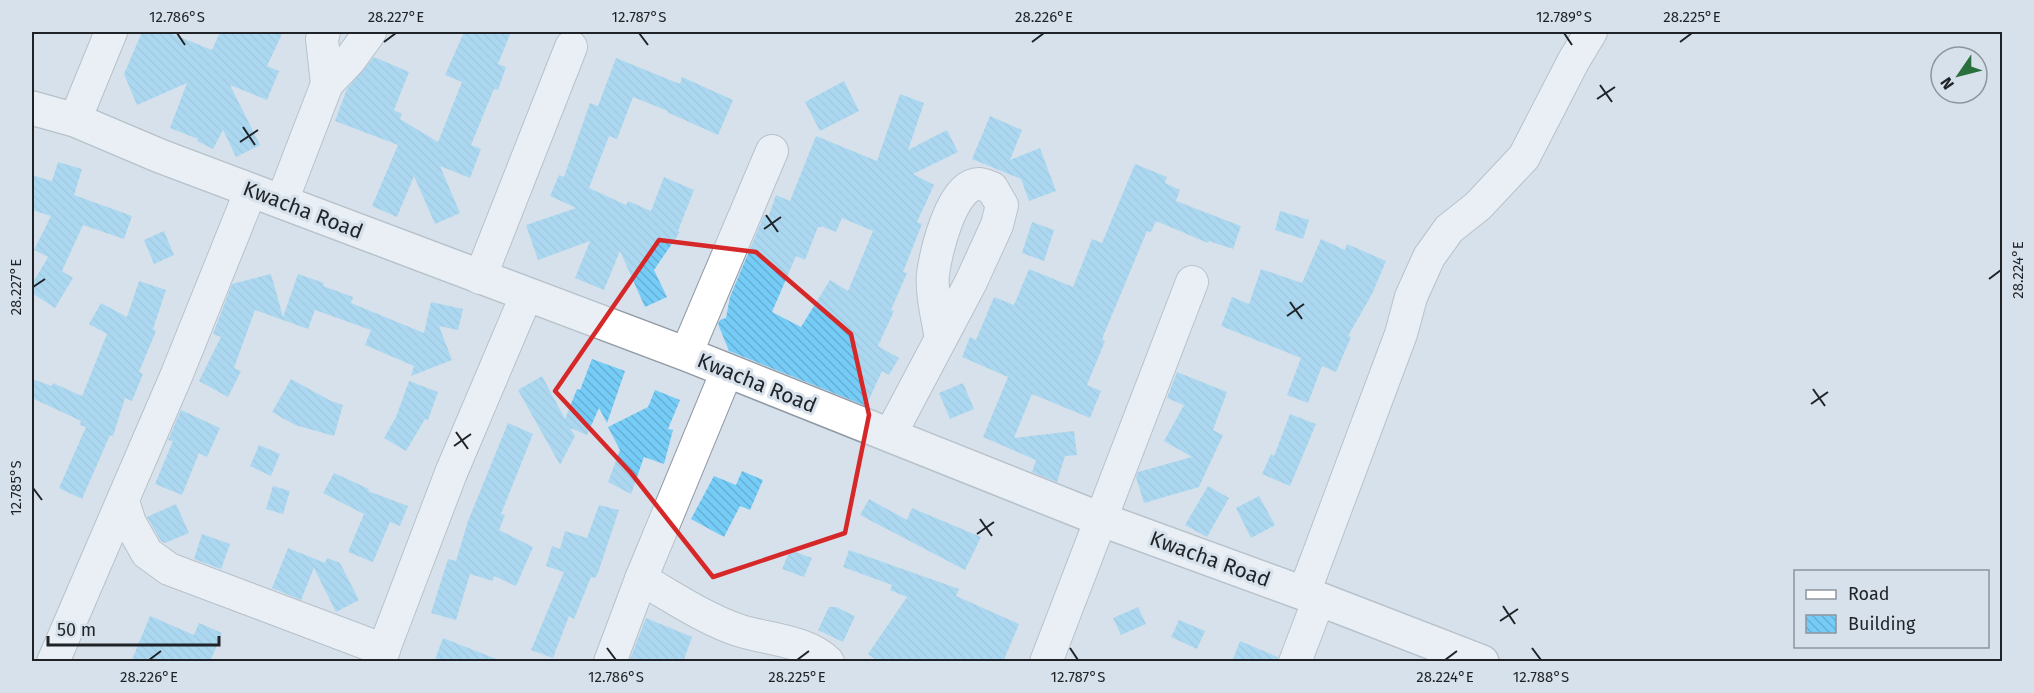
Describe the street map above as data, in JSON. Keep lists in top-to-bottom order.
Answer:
{
  "streets": {
    "main road": ["Kwacha Road"]
  },
  "legend": ["Road", "Building"],
  "scale_bar": "50 m",
  "north": "bottom left",
  "coordinates": [
    "12.786°S",
    "28.227°E",
    "12.787°S",
    "28.226°E",
    "12.789°S",
    "28.225°E",
    "28.224°E",
    "12.785°S",
    "12.788°S"
  ]
}
